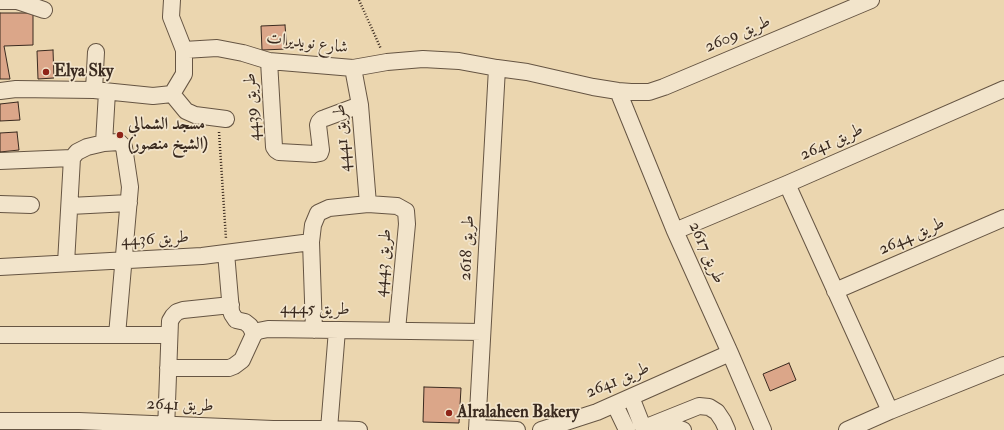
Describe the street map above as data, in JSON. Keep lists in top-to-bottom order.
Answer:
{
  "streets": {
    "street": [
      "طريق 2609",
      "شارع نويديرات",
      "طريق 4439",
      "طريق 4441",
      "طريق 2641",
      "طريق 2644",
      "طريق 4436",
      "طريق 2618",
      "طريق 2617",
      "طريق 4443",
      "طريق 4445"
    ]
  },
  "crossings": [
    ["طريق 2609", "شارع نويديرات"],
    ["طريق 2609", "طريق 2617"],
    ["شارع نويديرات", "طريق 4439"],
    ["شارع نويديرات", "طريق 4441"],
    ["شارع نويديرات", "طريق 2618"],
    ["شارع نويديرات", "طريق 2617"],
    ["طريق 4439", "طريق 4441"],
    ["طريق 4441", "طريق 4443"],
    ["طريق 2641", "طريق 2617"],
    ["طريق 2618", "طريق 4445"],
    ["طريق 4443", "طريق 4445"]
  ],
  "places": ["Elya Sky", "مسجد الشمالي (الشيخ منصور)", "Alralaheen Bakery"]
}
